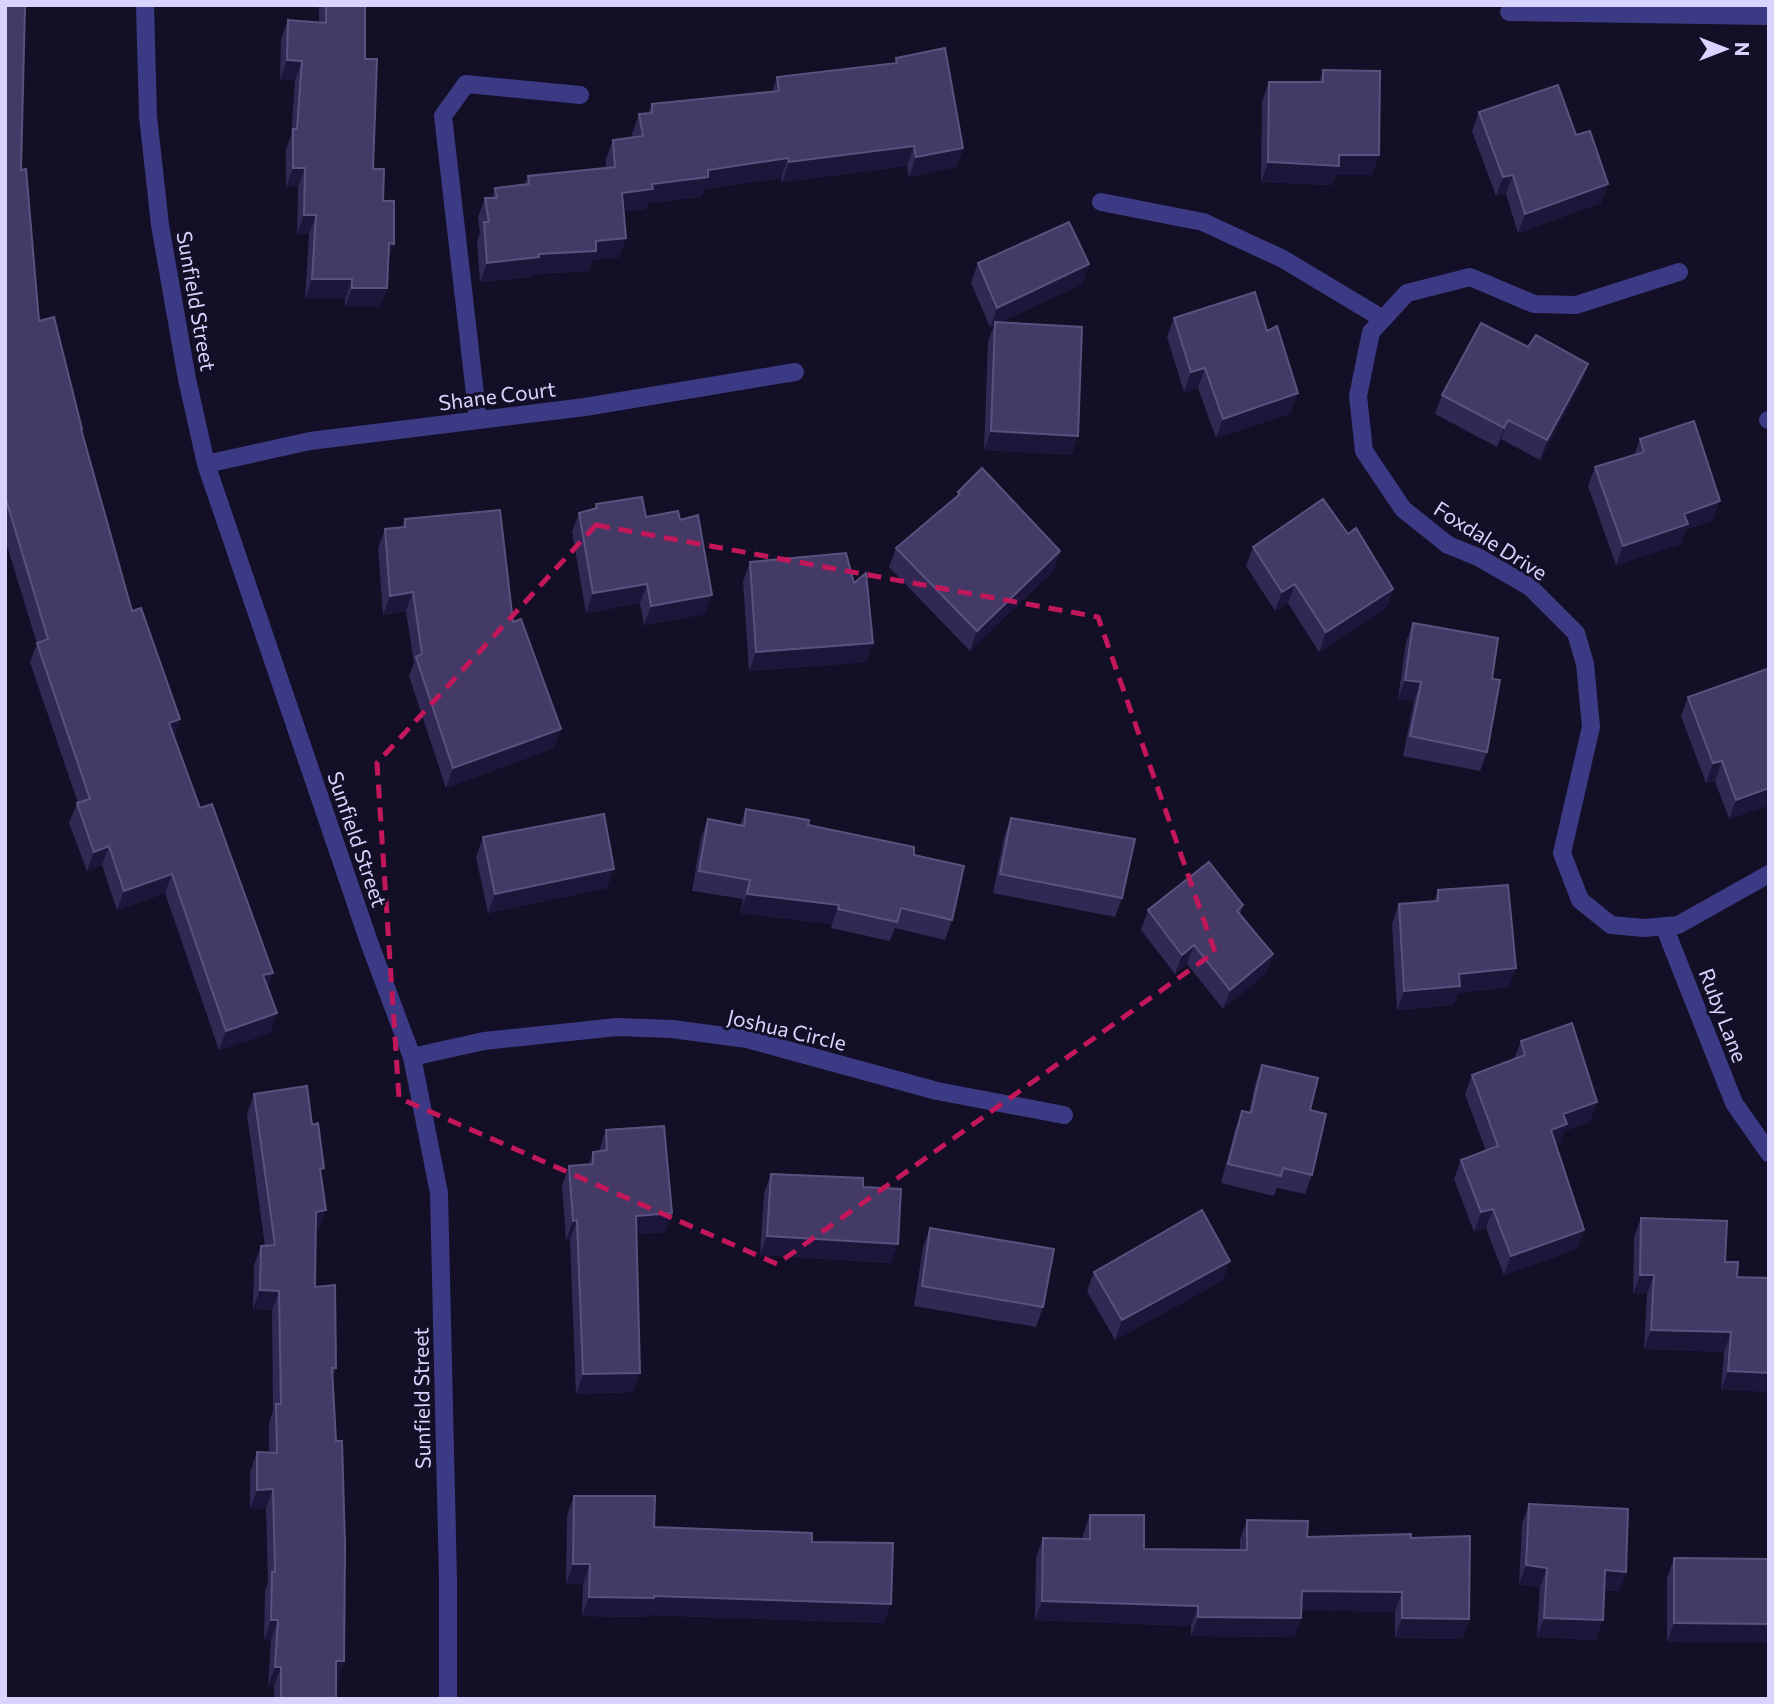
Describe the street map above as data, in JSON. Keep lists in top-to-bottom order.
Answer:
{
  "streets": {
    "street": [
      "Sunfield Street",
      "Shane Court",
      "Foxdale Drive",
      "Ruby Lane",
      "Joshua Circle"
    ]
  },
  "crossings": [
    ["Sunfield Street", "Shane Court"],
    ["Sunfield Street", "Joshua Circle"],
    ["Foxdale Drive", "Ruby Lane"]
  ],
  "north": "right"
}
